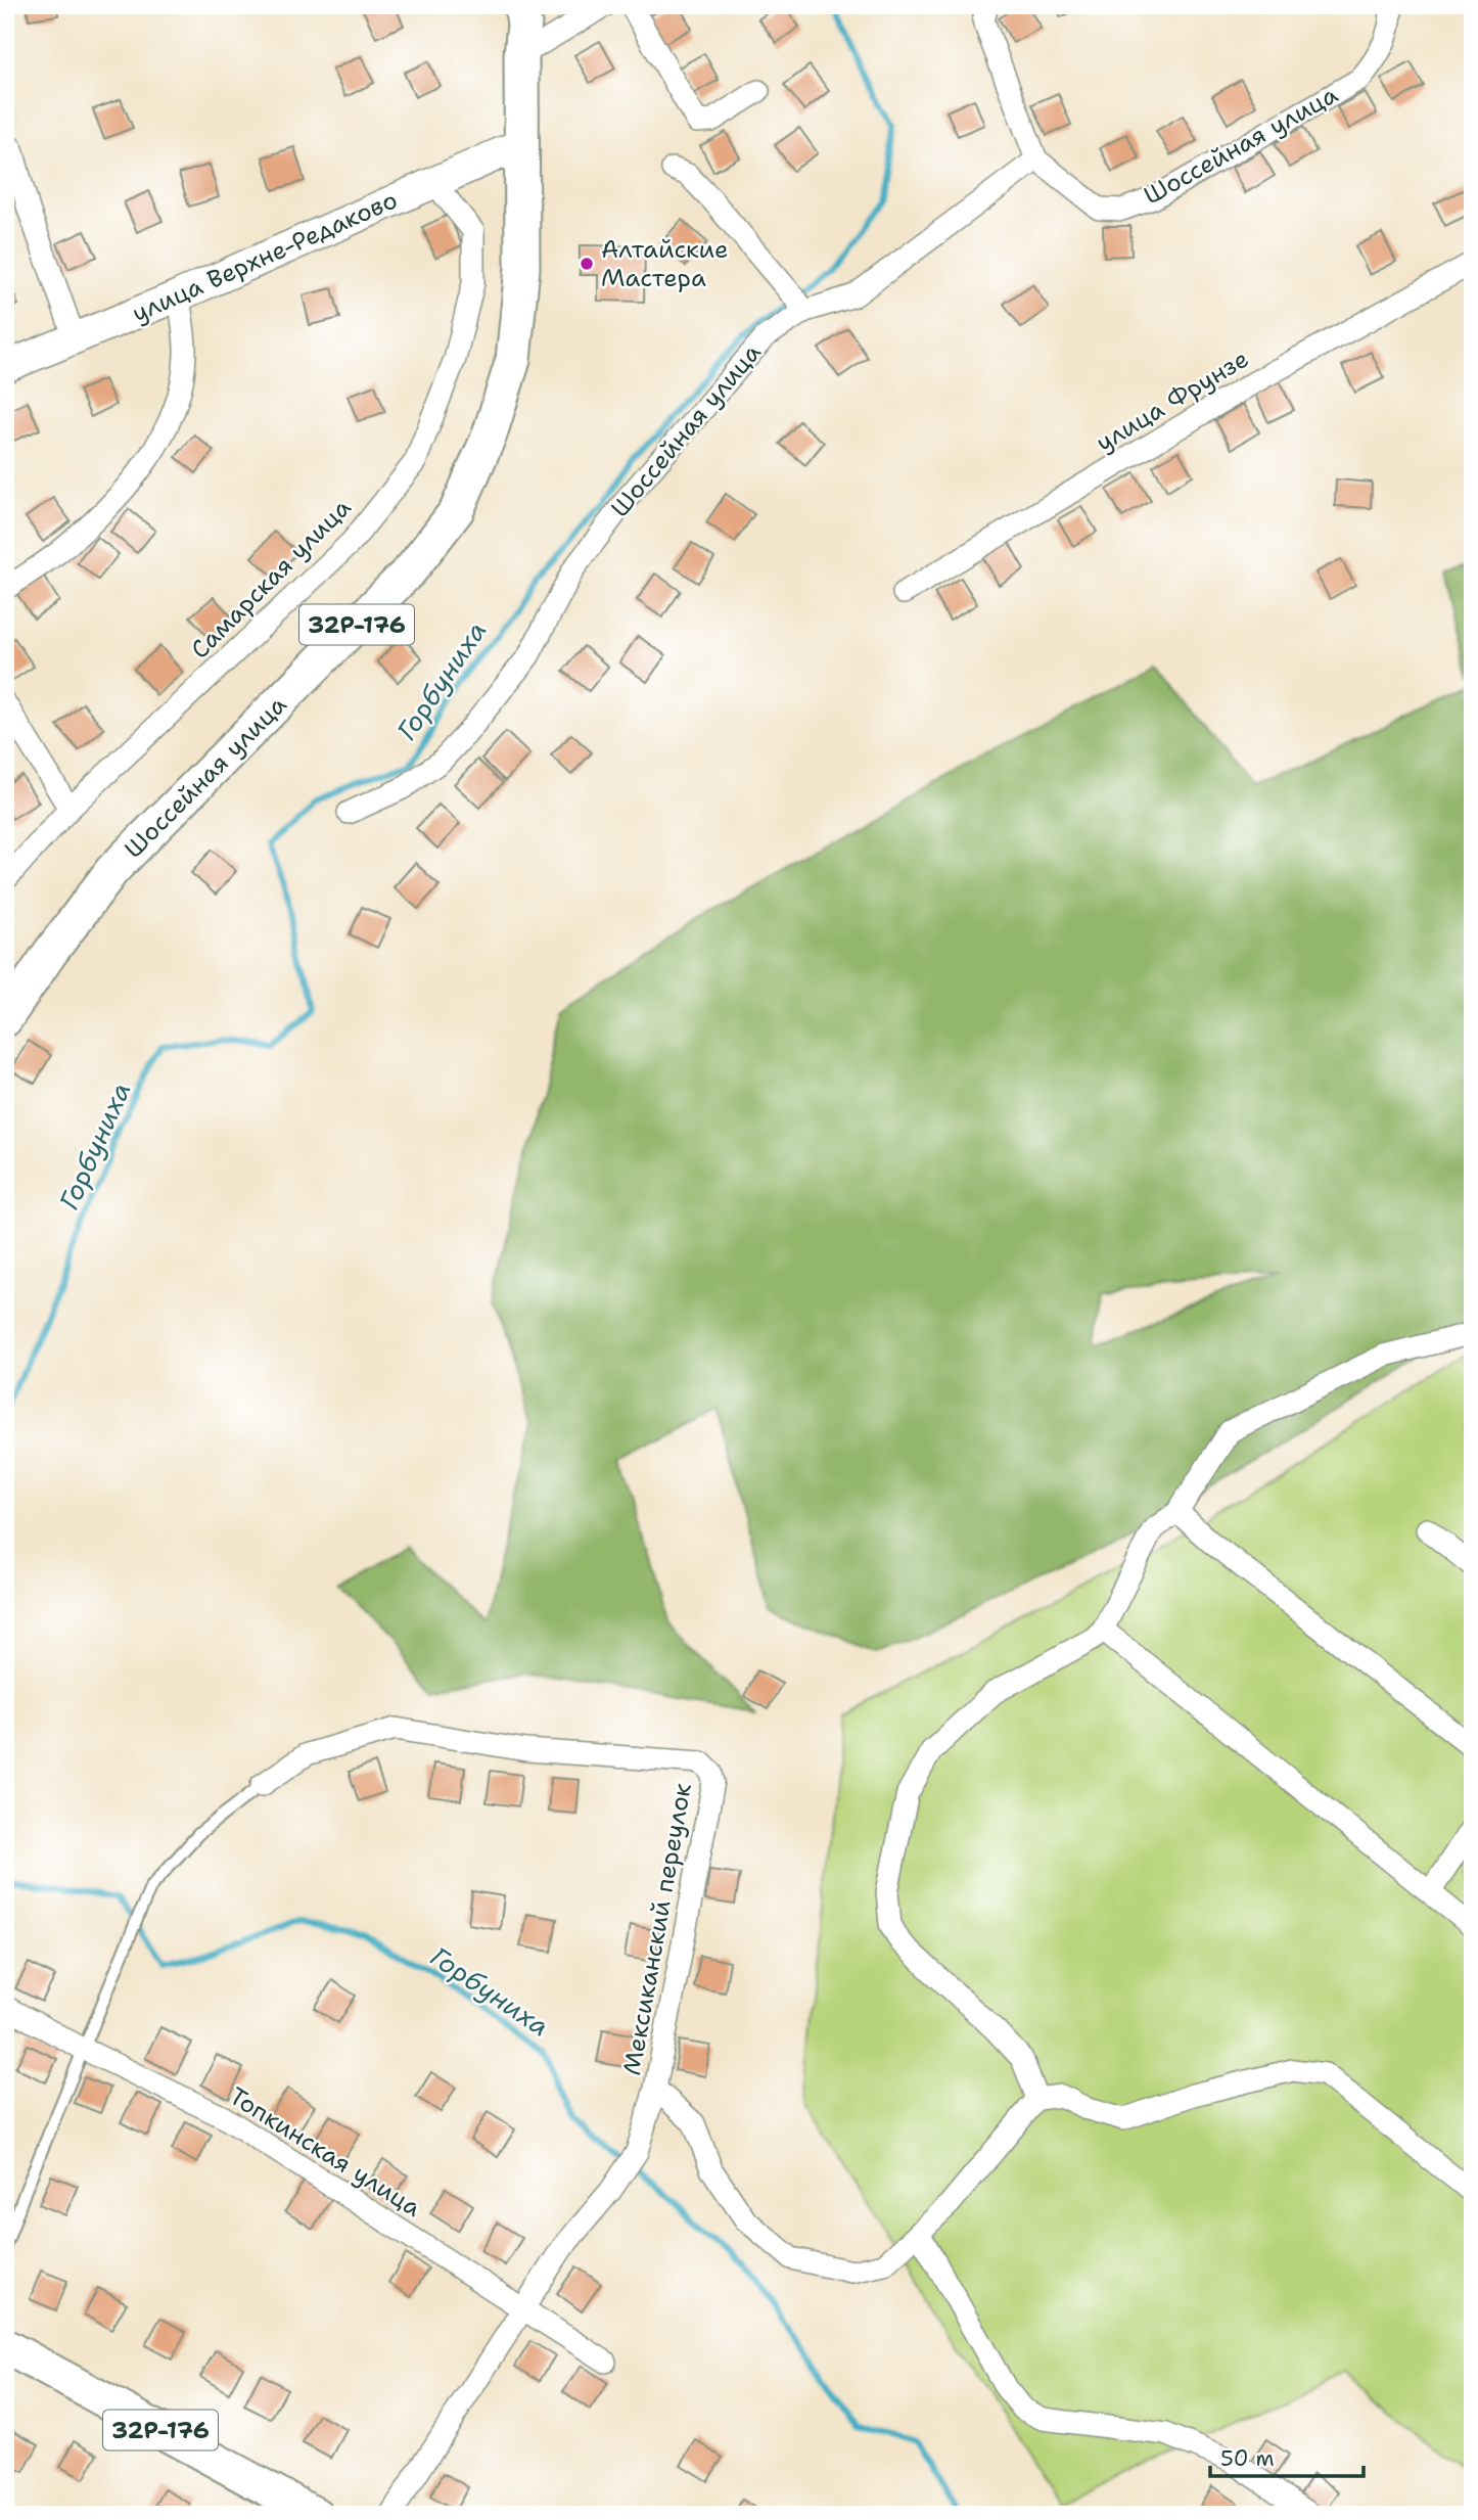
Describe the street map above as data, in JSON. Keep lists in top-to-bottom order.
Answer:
{
  "streets": {
    "main road": ["Шоссейная улица", "32Р-176"],
    "street": [
      "улица Верхне-Редаково",
      "улица Фрунзе",
      "Самарская улица",
      "Мексиканский переулок",
      "Топкинская улица"
    ]
  },
  "crossings": [
    ["Шоссейная улица", "улица Верхне-Редаково"],
    ["Шоссейная улица", "32Р-176"],
    ["улица Верхне-Редаково", "Самарская улица"],
    ["улица Верхне-Редаково", "32Р-176"],
    ["Мексиканский переулок", "Топкинская улица"]
  ],
  "water": ["Горбуниха"],
  "places": ["Алтайские Мастера"],
  "scale_bar": "50 m"
}
